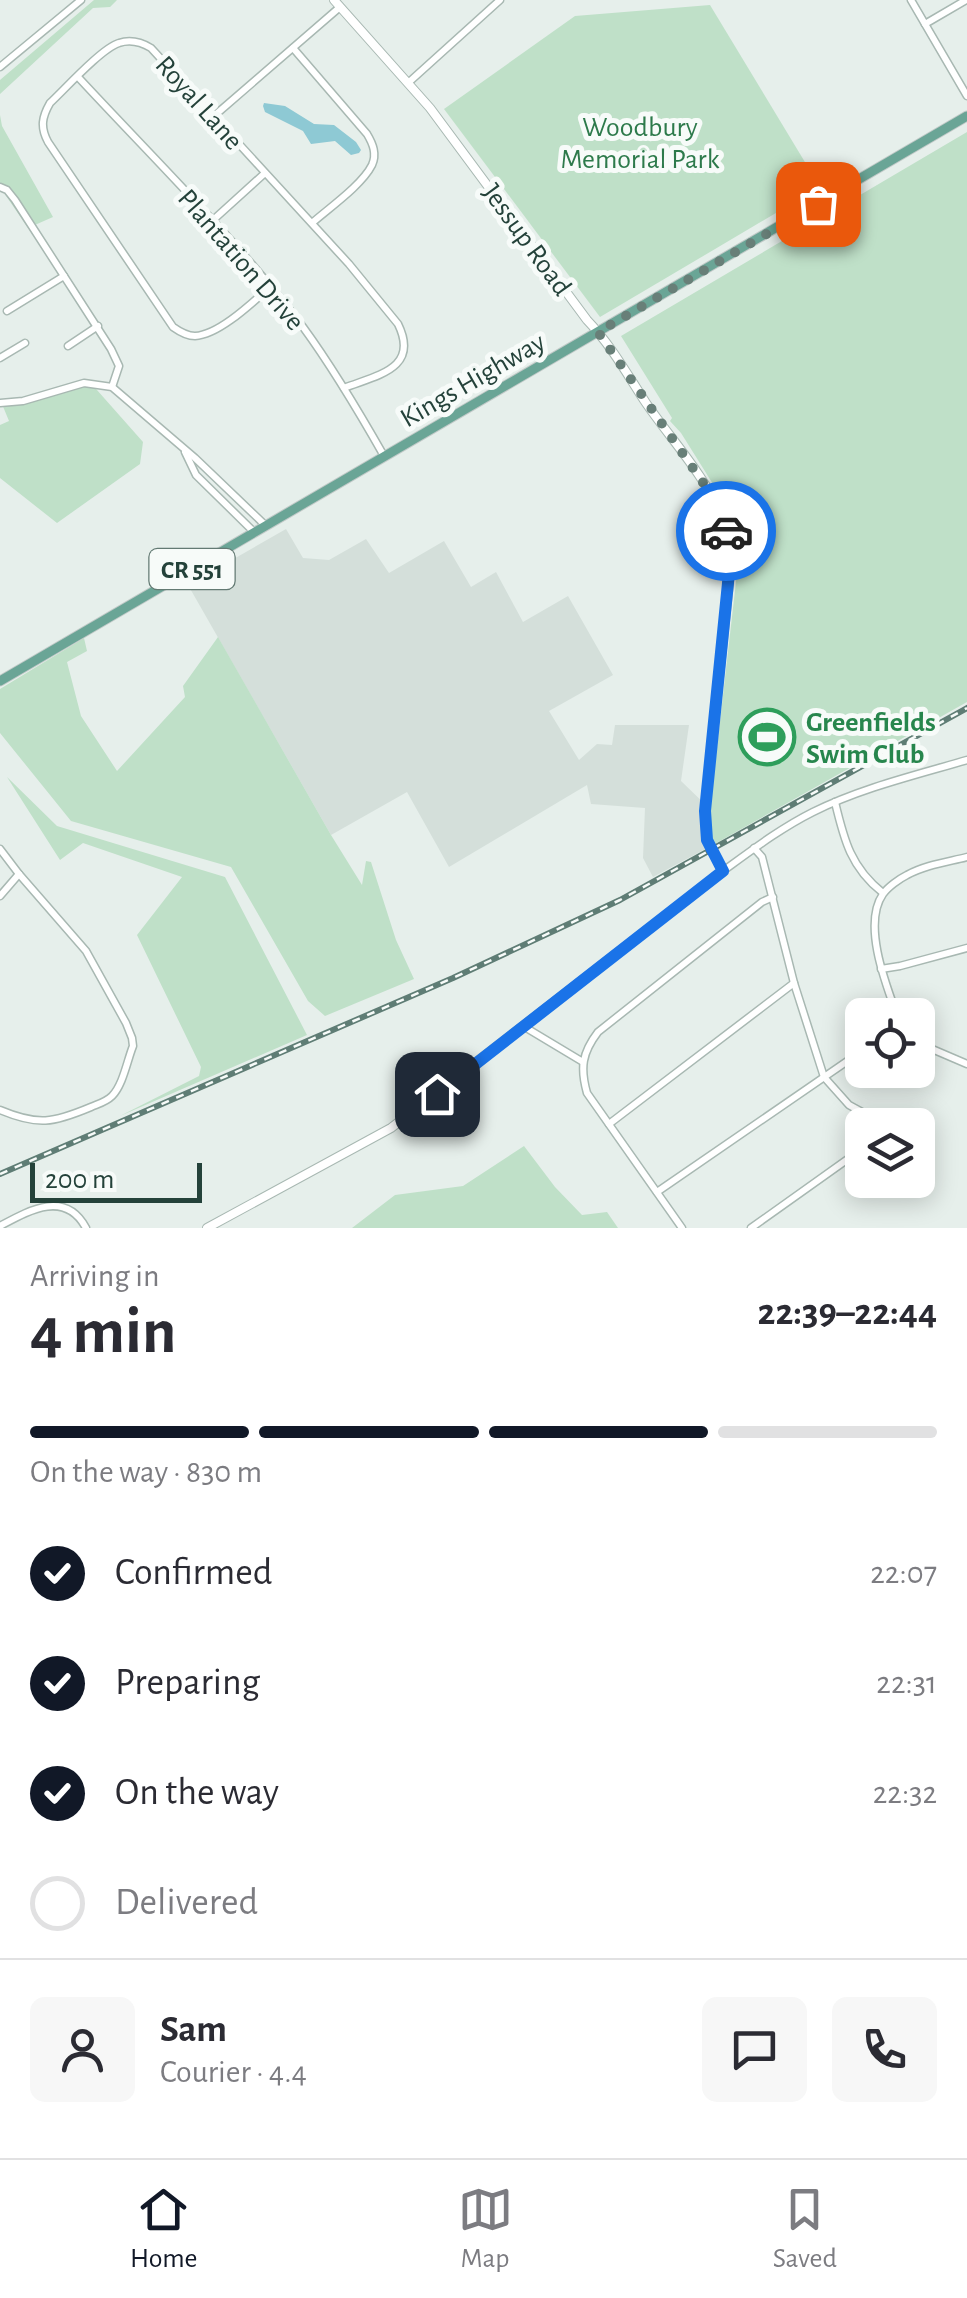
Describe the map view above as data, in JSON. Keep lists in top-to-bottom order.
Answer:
{
  "streets": {
    "main road": ["Kings Highway", "CR 551"],
    "street": ["Royal Lane", "Jessup Road", "Plantation Drive"]
  },
  "crossings": [
    ["Royal Lane", "Plantation Drive"],
    ["Jessup Road", "Kings Highway"],
    ["Plantation Drive", "Kings Highway"]
  ],
  "parks": ["Woodbury Memorial Park"],
  "places": {
    "sports": ["Greenfields Swim Club"]
  },
  "scale_bar": "200 m",
  "page": {
    "scale": "200 m",
    "heading": ["4 min", "Arriving in", "22:39–22:44"],
    "panel": ["Sam", "Courier · 4.4"],
    "bar": "On the way · 830 m",
    "list": [
      ["Confirmed", "22:07"],
      ["Preparing", "22:31"],
      ["On the way", "22:32"],
      "Delivered"
    ],
    "tabs": ["Home", "Map", "Saved"]
  }
}
